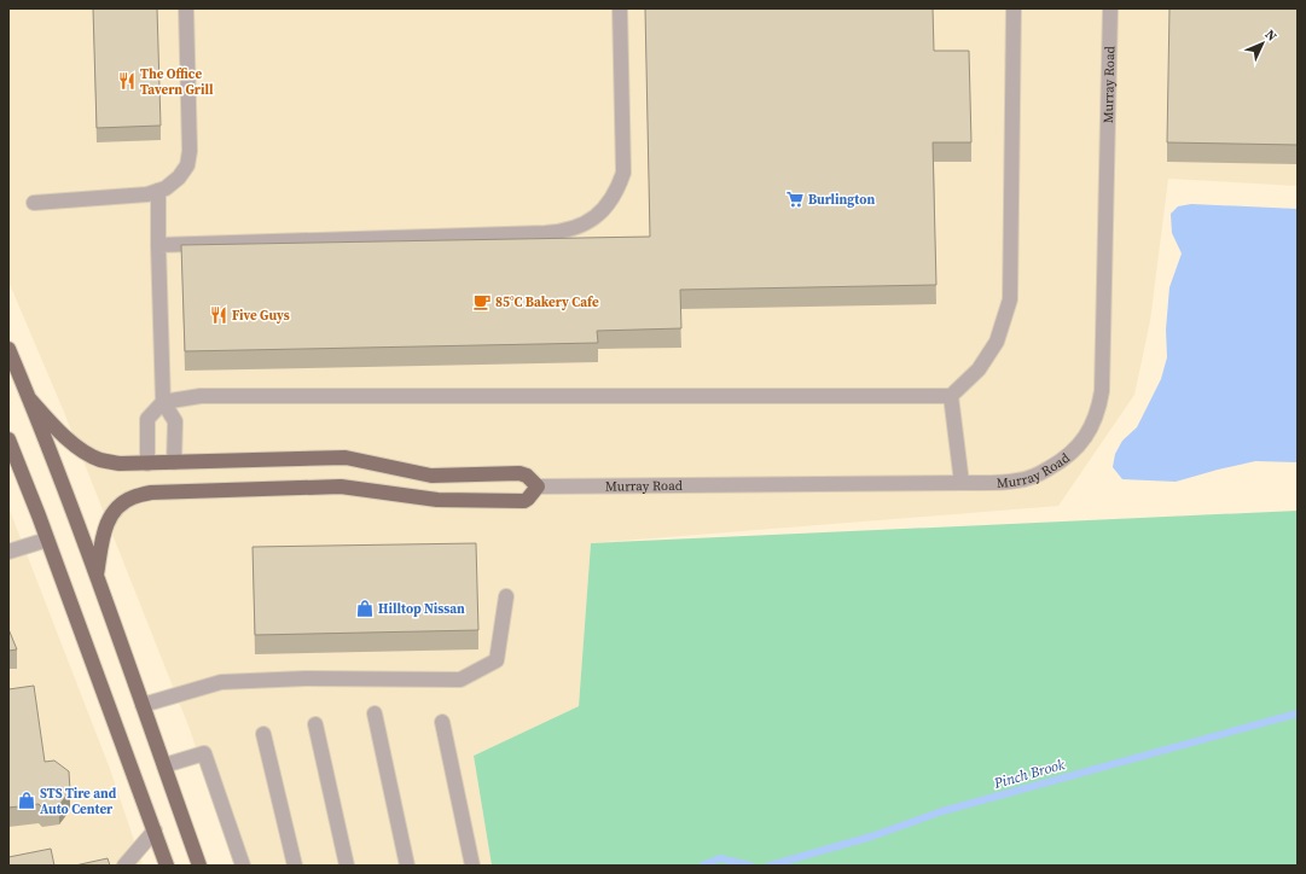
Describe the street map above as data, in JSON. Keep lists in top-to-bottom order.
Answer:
{
  "streets": {
    "street": ["Murray Road"]
  },
  "water": ["Pinch Brook"],
  "places": {
    "restaurant": ["The Office Tavern Grill", "Five Guys"],
    "supermarket": ["Burlington"],
    "cafe": ["85°C Bakery Cafe"],
    "shop": ["Hilltop Nissan", "STS Tire and Auto Center"]
  },
  "north": "top right"
}
